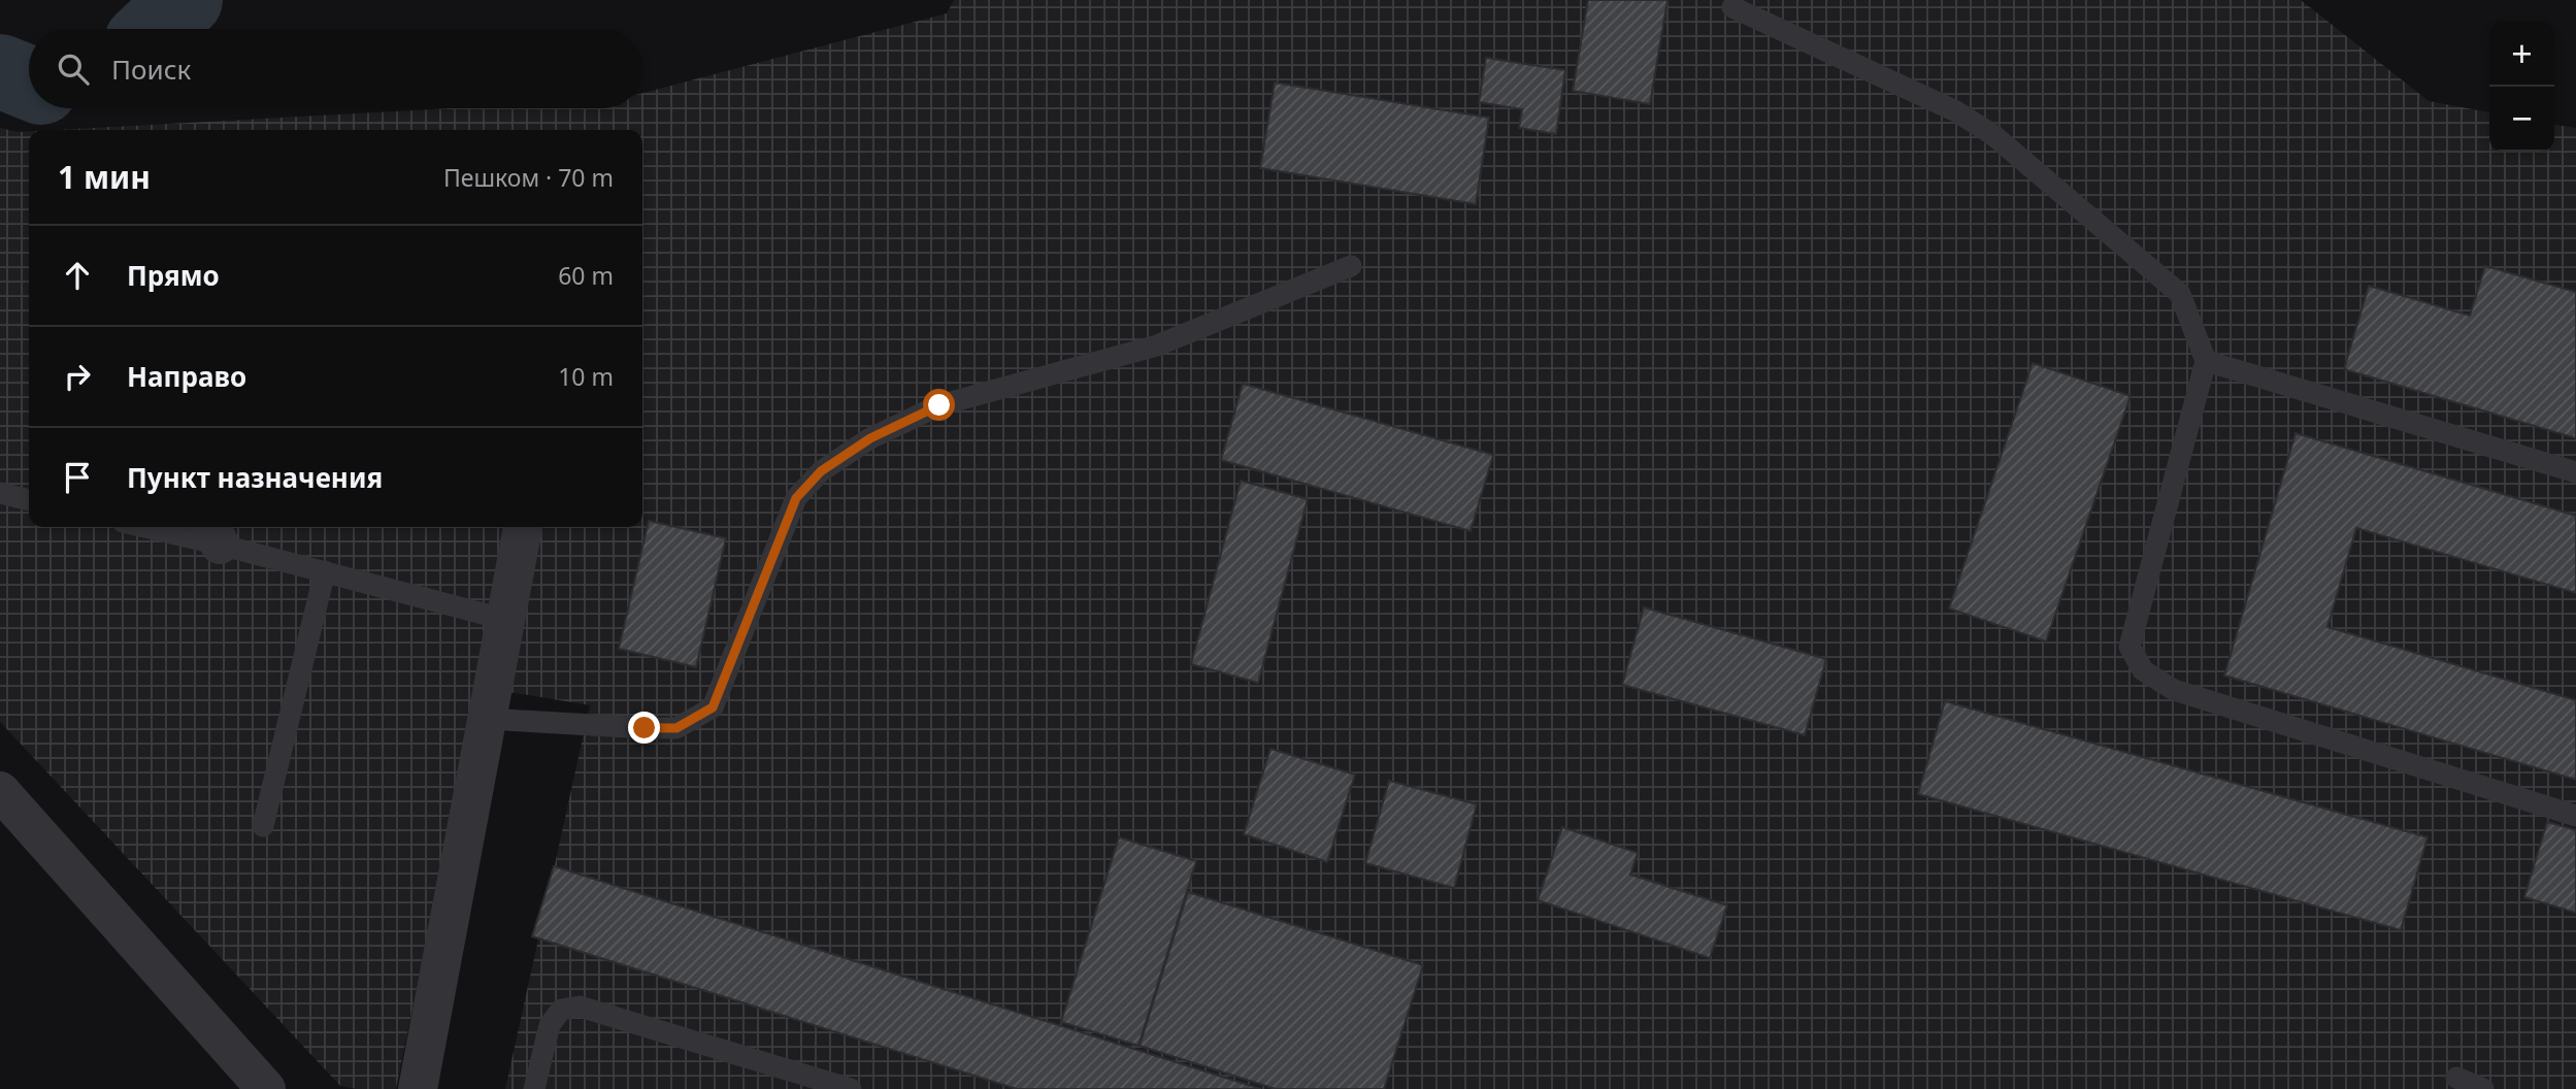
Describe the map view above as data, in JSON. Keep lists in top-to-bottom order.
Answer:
{
  "page": {
    "map_buttons": ["+", "−"],
    "search": "Поиск",
    "heading": ["1 мин", "Пешком · 70 m"],
    "list": [
      ["Прямо", "60 m"],
      ["Направо", "10 m"],
      "Пункт назначения"
    ]
  }
}
